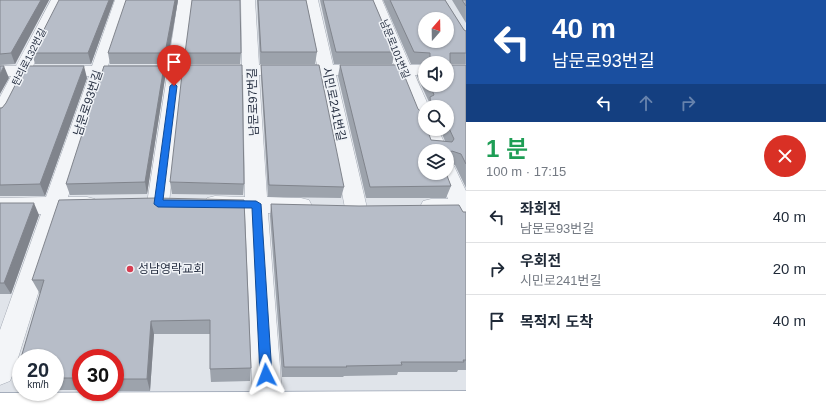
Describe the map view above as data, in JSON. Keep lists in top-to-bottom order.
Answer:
{
  "streets": {
    "street": [
      "남문로101번길",
      "탄리로132번길",
      "남문로97번길",
      "남문로93번길",
      "시민로241번길"
    ]
  },
  "places": ["성남영락교회"],
  "north": "top",
  "page": {
    "turn": ["40 m", "남문로93번길"],
    "heading": ["1 분", "100 m · 17:15"],
    "list": [
      {
        "name": "좌회전",
        "note": "남문로93번길",
        "value": "40 m"
      },
      {
        "name": "우회전",
        "note": "시민로241번길",
        "value": "20 m"
      },
      {
        "name": "목적지 도착",
        "value": "40 m"
      }
    ],
    "speed": "20 km/h",
    "limit": "30"
  }
}
